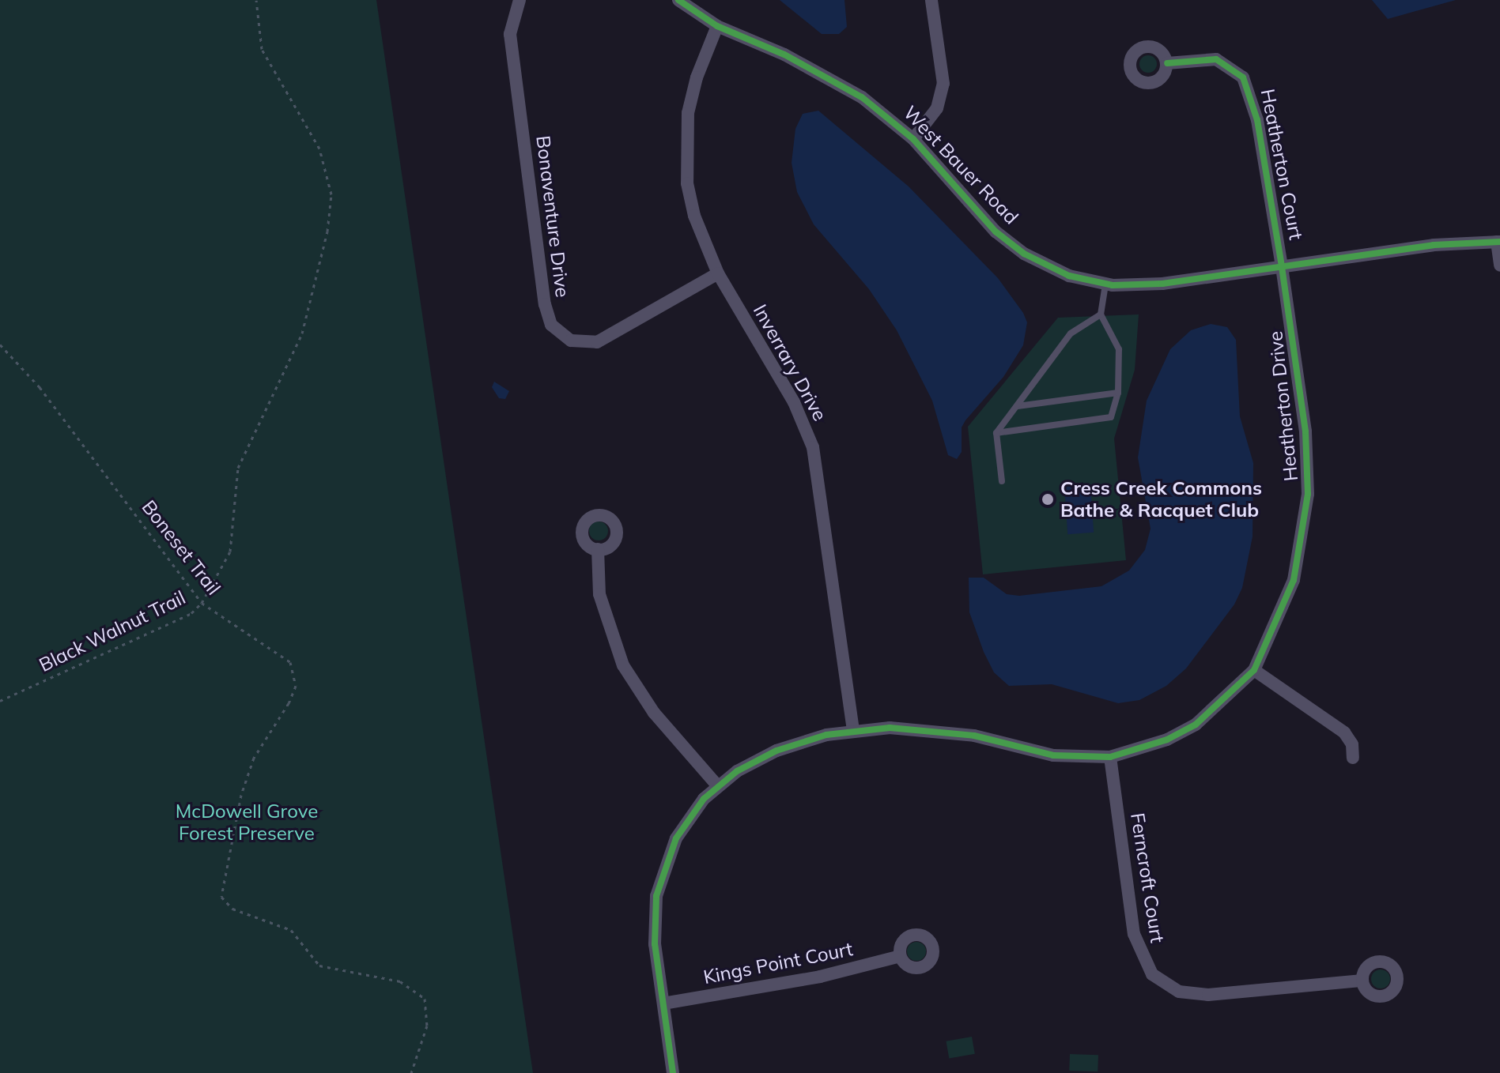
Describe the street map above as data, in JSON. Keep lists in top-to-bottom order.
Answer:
{
  "streets": {
    "street": [
      "Heatherton Court",
      "West Bauer Road",
      "Bonaventure Drive",
      "Inverrary Drive",
      "Heatherton Drive",
      "Ferncroft Court",
      "Kings Point Court"
    ],
    "path": ["Boneset Trail", "Black Walnut Trail"]
  },
  "crossings": [
    ["Heatherton Court", "West Bauer Road"],
    ["Heatherton Court", "Heatherton Drive"],
    ["West Bauer Road", "Inverrary Drive"],
    ["West Bauer Road", "Heatherton Drive"],
    ["Bonaventure Drive", "Inverrary Drive"],
    ["Inverrary Drive", "Heatherton Drive"],
    ["Heatherton Drive", "Ferncroft Court"],
    ["Heatherton Drive", "Kings Point Court"],
    ["Boneset Trail", "Black Walnut Trail"]
  ],
  "parks": ["McDowell Grove Forest Preserve"],
  "places": ["Cress Creek Commons Bathe & Racquet Club"]
}
